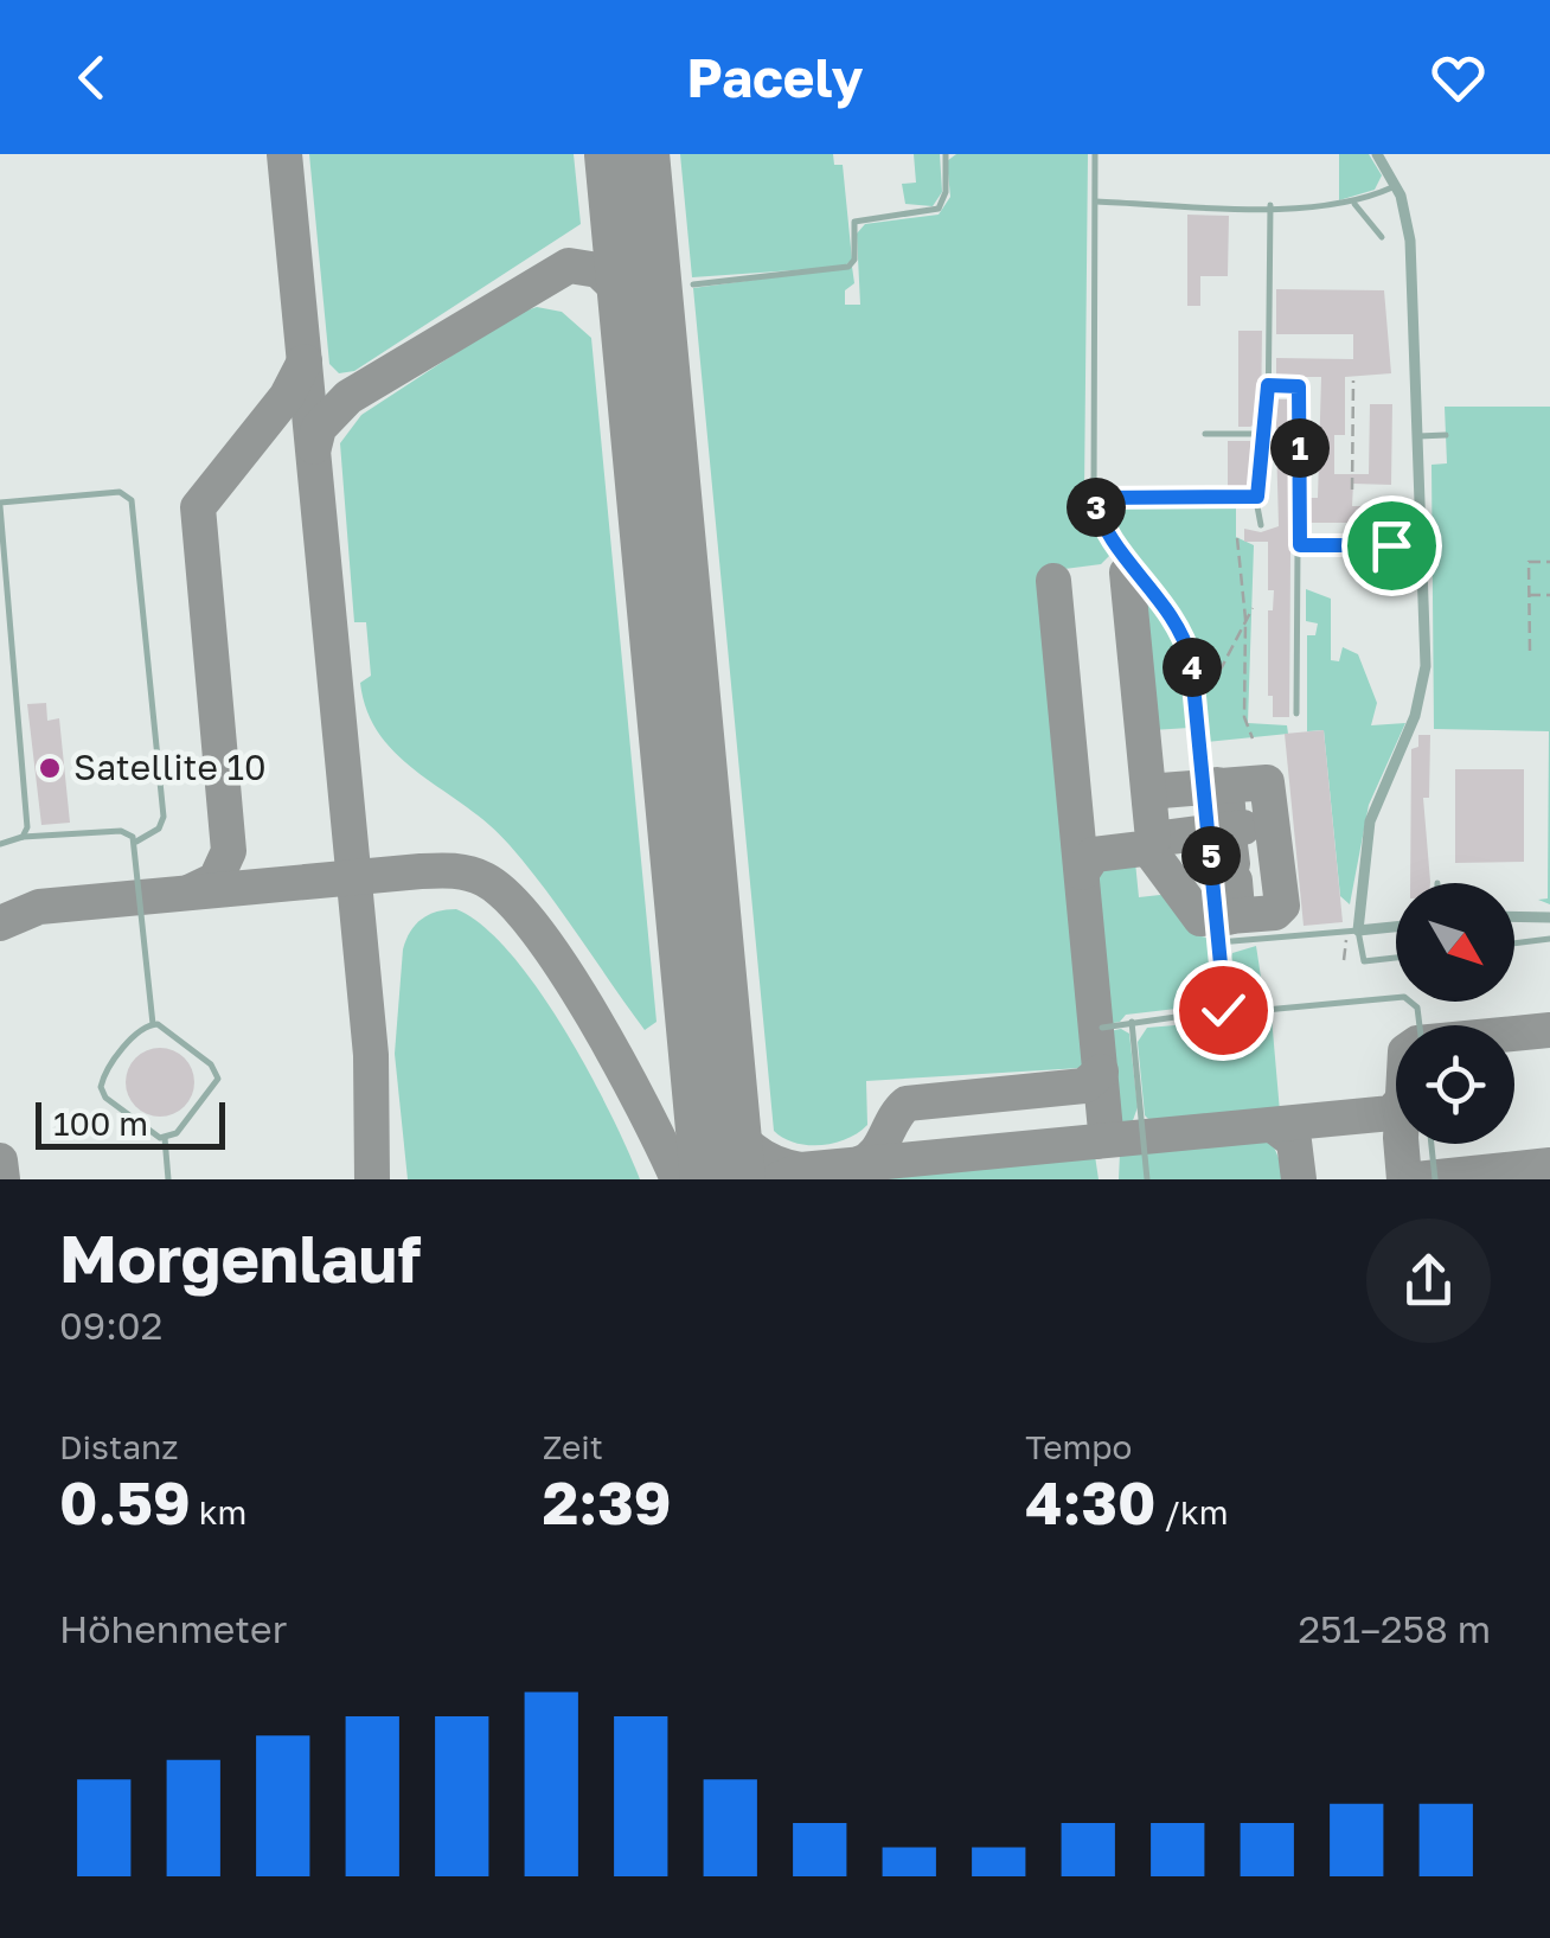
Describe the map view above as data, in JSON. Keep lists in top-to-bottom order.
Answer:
{
  "places": ["Satellite 10"],
  "scale_bar": "100 m",
  "north": "bottom right",
  "page": {
    "header": "Pacely",
    "pins": [
      "1",
      "3",
      "4",
      "5"
    ],
    "scale": "100 m",
    "heading": ["Morgenlauf", "09:02"],
    "stats": [
      ["Distanz", "0.59 km"],
      ["Zeit", "2:39"],
      ["Tempo", "4:30 /km"]
    ],
    "chart": ["Höhenmeter", "251–258 m"]
  }
}
